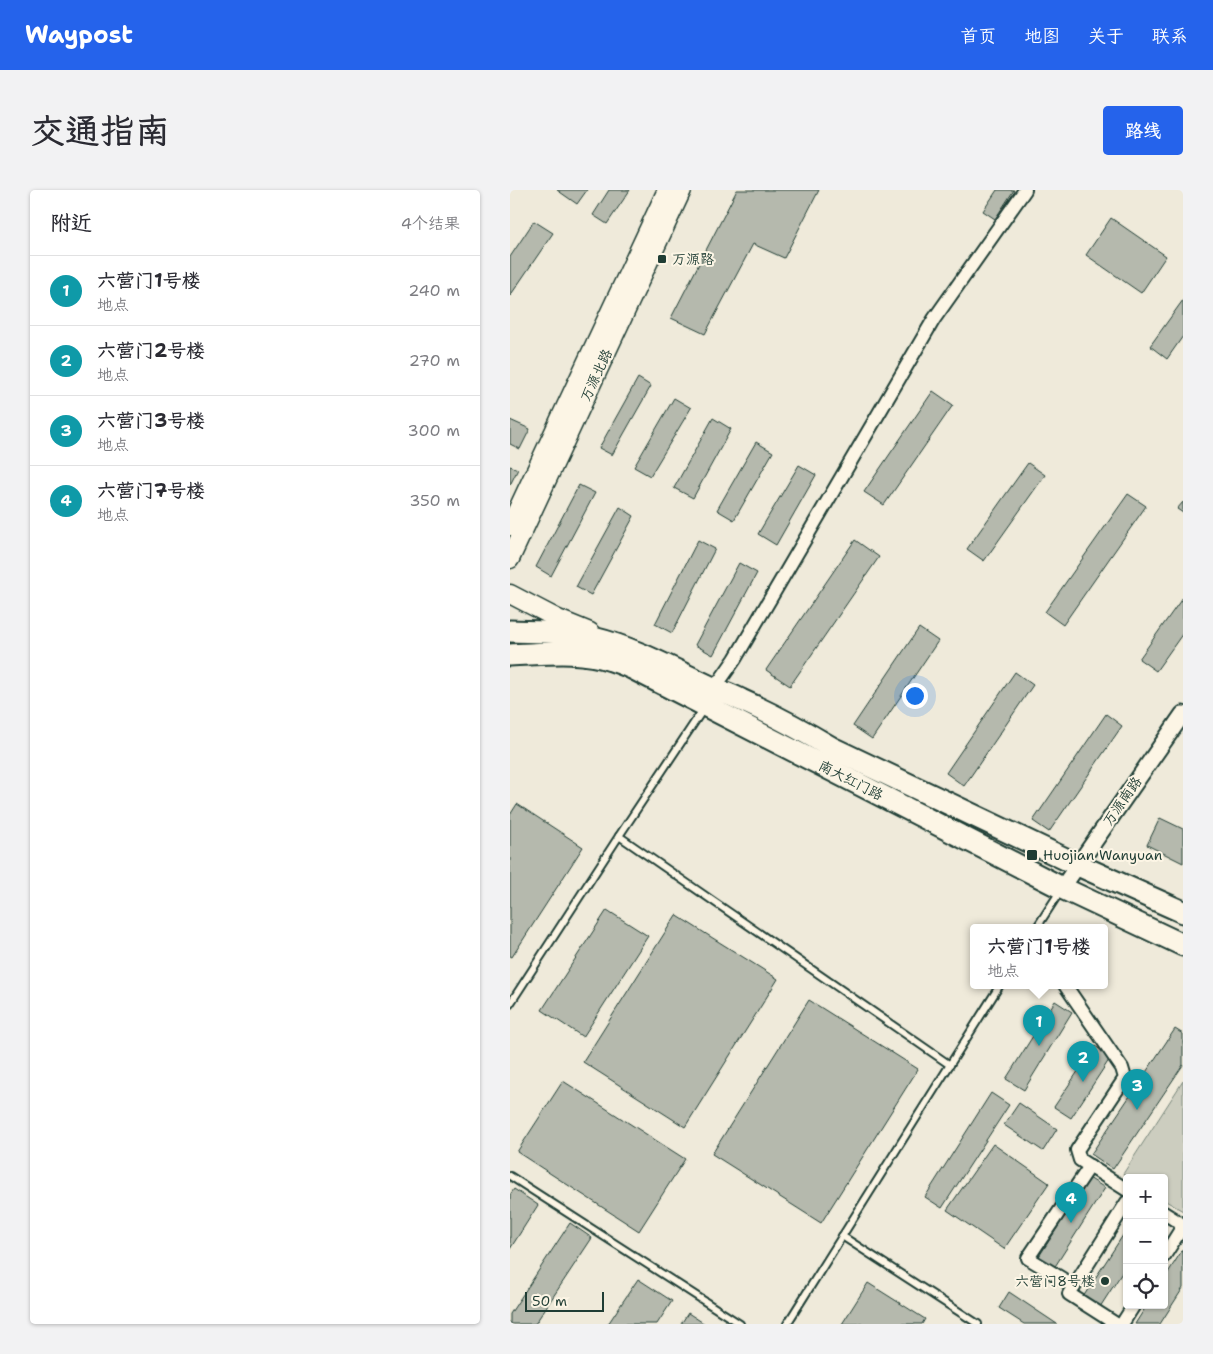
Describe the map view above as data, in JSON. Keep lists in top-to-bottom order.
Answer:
{
  "streets": {
    "highway": ["南大红门路"],
    "main road": ["万源北路"],
    "street": ["万源南路"]
  },
  "crossings": [
    ["南大红门路", "万源南路"]
  ],
  "places": {
    "transit": ["万源路", "Huojian Wanyuan"],
    "other": ["六营门8号楼"]
  },
  "scale_bar": "50 m",
  "page": {
    "header": "Waypost",
    "nav": [
      "首页",
      "地图",
      "关于",
      "联系"
    ],
    "buttons": "路线",
    "title": "交通指南",
    "heading": ["附近", "4个结果"],
    "list": [
      {
        "mark": "1",
        "name": "六营门1号楼",
        "note": "地点",
        "value": "240 m"
      },
      {
        "mark": "2",
        "name": "六营门2号楼",
        "note": "地点",
        "value": "270 m"
      },
      {
        "mark": "3",
        "name": "六营门3号楼",
        "note": "地点",
        "value": "300 m"
      },
      {
        "mark": "4",
        "name": "六营门7号楼",
        "note": "地点",
        "value": "350 m"
      }
    ],
    "popup": ["六营门1号楼", "地点"],
    "pins": [
      "1",
      "2",
      "3",
      "4"
    ],
    "map_buttons": ["+", "−"],
    "scale": "50 m"
  }
}
